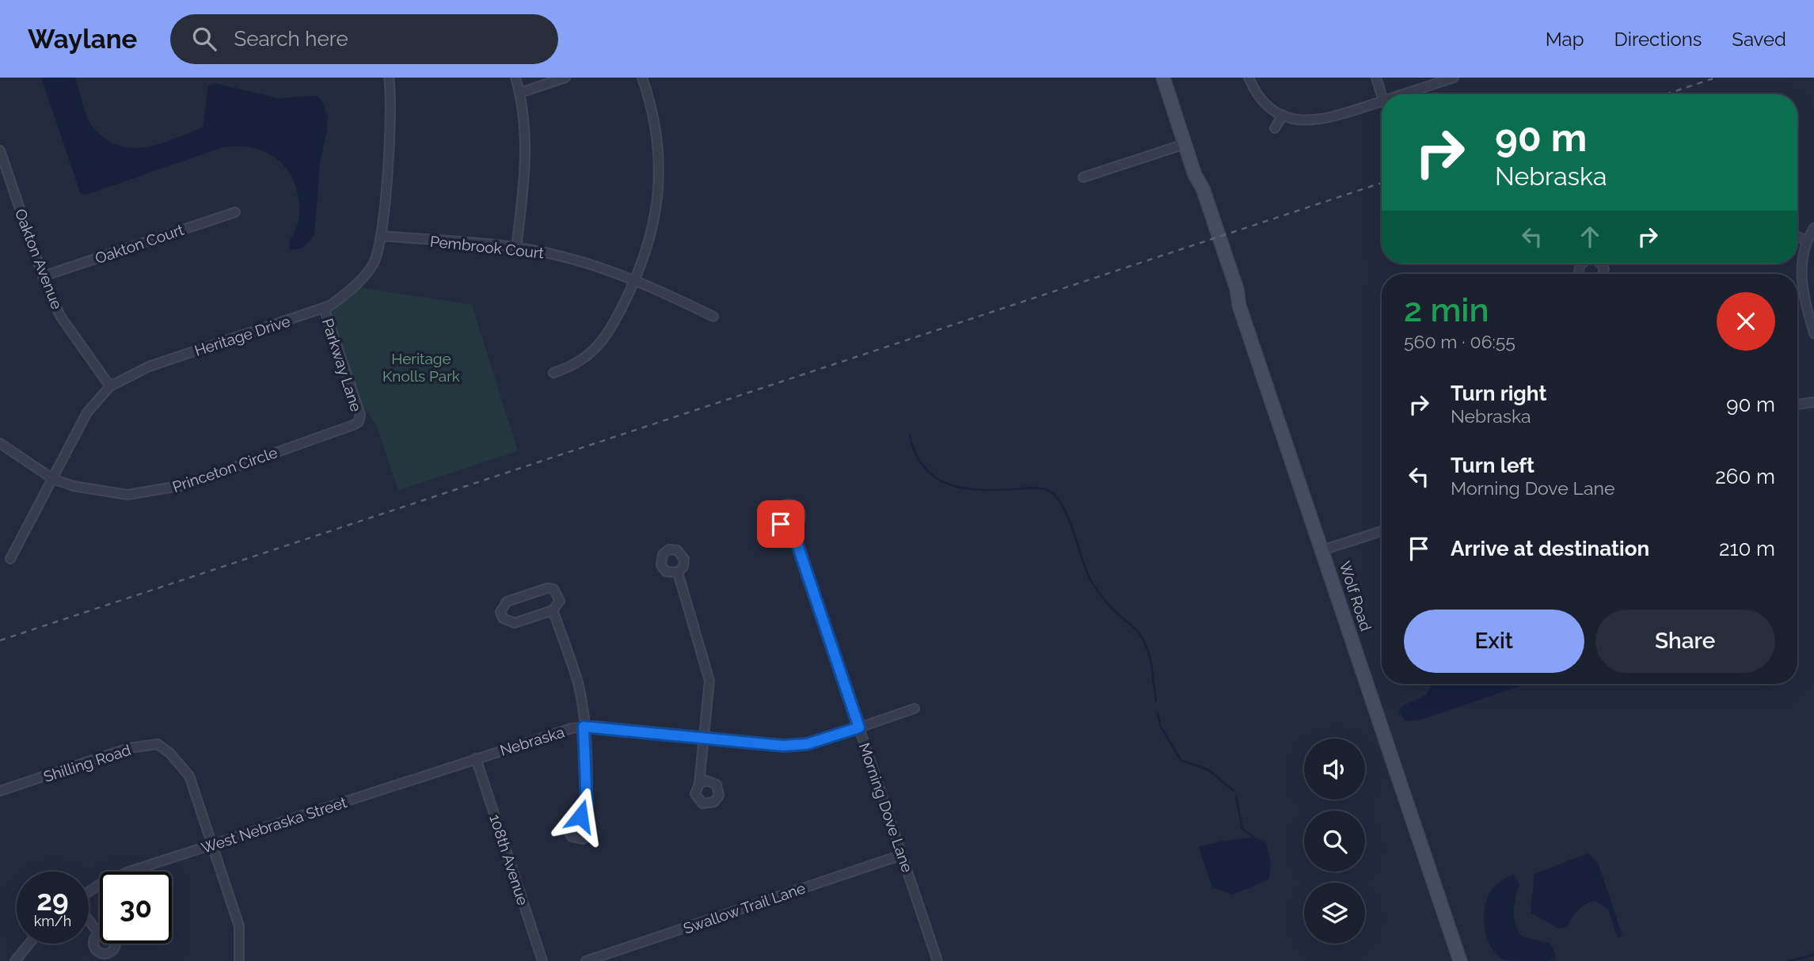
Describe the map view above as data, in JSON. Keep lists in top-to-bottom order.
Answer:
{
  "streets": {
    "main road": ["Wolf Road"],
    "street": [
      "Oakton Court",
      "Pembrook Court",
      "Oakton Avenue",
      "Heritage Drive",
      "Parkway Lane",
      "Princeton Circle",
      "Nebraska",
      "Shilling Road",
      "Morning Dove Lane",
      "West Nebraska Street",
      "108th Avenue",
      "Swallow Trail Lane"
    ]
  },
  "crossings": [
    ["Oakton Court", "Oakton Avenue"],
    ["Pembrook Court", "Heritage Drive"],
    ["Oakton Avenue", "Heritage Drive"],
    ["Heritage Drive", "Parkway Lane"],
    ["Heritage Drive", "Princeton Circle"],
    ["Parkway Lane", "Princeton Circle"],
    ["Nebraska", "Morning Dove Lane"],
    ["Nebraska", "West Nebraska Street"],
    ["Nebraska", "108th Avenue"],
    ["Shilling Road", "West Nebraska Street"],
    ["Morning Dove Lane", "Swallow Trail Lane"],
    ["West Nebraska Street", "108th Avenue"]
  ],
  "parks": ["Heritage Knolls Park"],
  "page": {
    "header": "Waylane",
    "search": "Search here",
    "nav": ["Map", "Directions", "Saved"],
    "turn": ["90 m", "Nebraska"],
    "heading": ["2 min", "560 m · 06:55"],
    "list": [
      {
        "name": "Turn right",
        "note": "Nebraska",
        "value": "90 m"
      },
      {
        "name": "Turn left",
        "note": "Morning Dove Lane",
        "value": "260 m"
      },
      {
        "name": "Arrive at destination",
        "value": "210 m"
      }
    ],
    "buttons": ["Exit", "Share"],
    "speed": "29 km/h",
    "limit": "30"
  }
}
